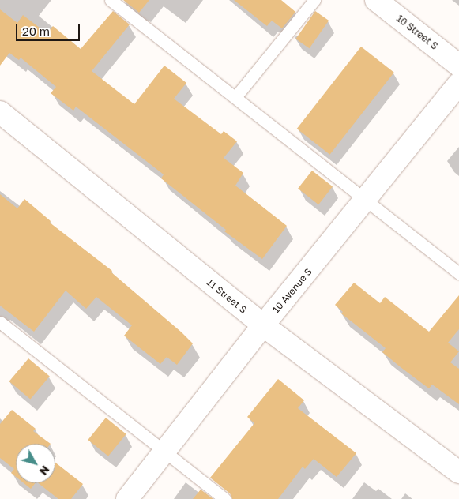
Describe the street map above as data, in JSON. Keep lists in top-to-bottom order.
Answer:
{
  "streets": {
    "street": ["10 Street S", "10 Avenue S", "11 Street S"]
  },
  "crossings": [
    ["10 Avenue S", "11 Street S"]
  ],
  "scale_bar": "20 m",
  "north": "bottom right"
}
